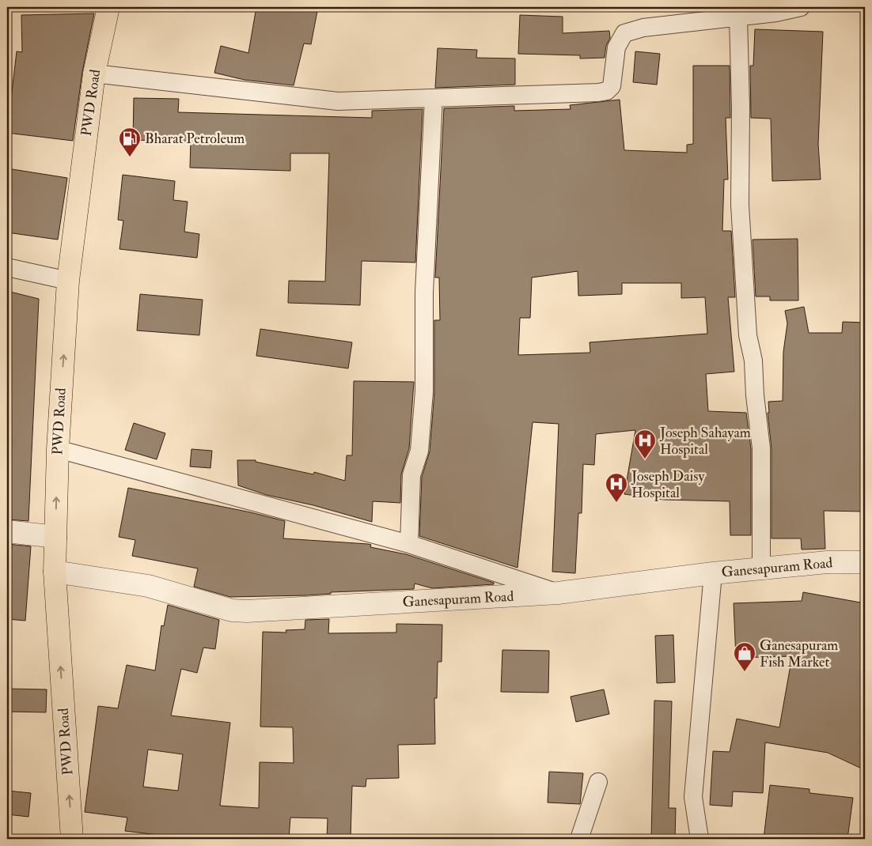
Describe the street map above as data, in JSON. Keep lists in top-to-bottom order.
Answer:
{
  "streets": {
    "main road": ["PWD Road"],
    "street": ["Ganesapuram Road"]
  },
  "crossings": [
    ["PWD Road", "Ganesapuram Road"]
  ],
  "one_way": ["PWD Road"],
  "places": {
    "fuel station": ["Bharat Petroleum"],
    "hospital": ["Joseph Sahayam Hospital", "Joseph Daisy Hospital"],
    "shop": ["Ganesapuram Fish Market"]
  }
}
